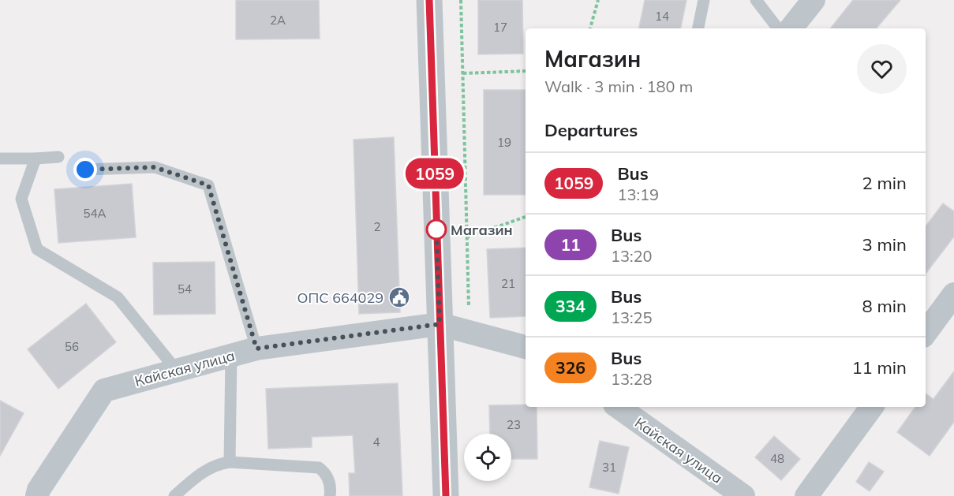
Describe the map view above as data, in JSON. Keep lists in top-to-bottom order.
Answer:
{
  "streets": {
    "street": ["Кайская улица"]
  },
  "places": {
    "other": ["Магазин"],
    "public building": ["ОПС 664029"]
  },
  "lines": ["bus line 1059"],
  "house_numbers": [
    "14",
    "2А",
    "17",
    "19",
    "54А",
    "2",
    "21",
    "54",
    "56",
    "23",
    "4",
    "48",
    "31"
  ],
  "page": {
    "on_map": "1059",
    "heading": [
      ["Магазин", "Walk · 3 min · 180 m"],
      "Departures"
    ],
    "list": [
      {
        "mark": "1059",
        "name": "Bus",
        "note": "13:19",
        "value": "2 min"
      },
      {
        "mark": "11",
        "name": "Bus",
        "note": "13:20",
        "value": "3 min"
      },
      {
        "mark": "334",
        "name": "Bus",
        "note": "13:25",
        "value": "8 min"
      },
      {
        "mark": "326",
        "name": "Bus",
        "note": "13:28",
        "value": "11 min"
      }
    ]
  }
}
